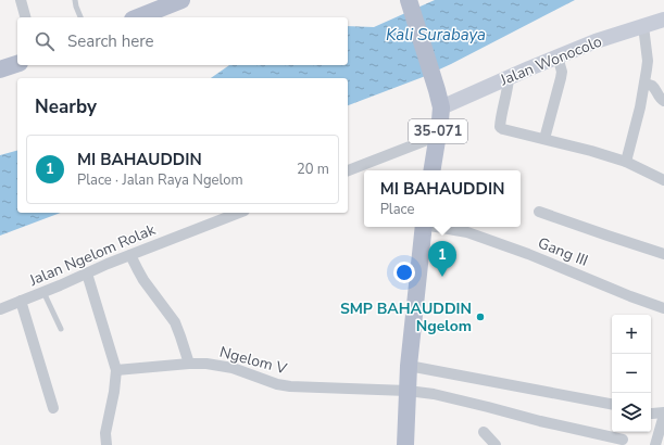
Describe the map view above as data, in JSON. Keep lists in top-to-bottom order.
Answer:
{
  "streets": {
    "main road": ["Jalan Wonocolo", "35-071"],
    "street": ["Gang III", "Jalan Ngelom Rolak", "Ngelom V"]
  },
  "crossings": [
    ["Jalan Wonocolo", "35-071"]
  ],
  "water": ["Kali Surabaya"],
  "places": ["SMP BAHAUDDIN Ngelom"],
  "page": {
    "search": "Search here",
    "heading": "Nearby",
    "list": [
      {
        "mark": "1",
        "name": "MI BAHAUDDIN",
        "note": "Place · Jalan Raya Ngelom",
        "value": "20 m"
      }
    ],
    "popup": ["MI BAHAUDDIN", "Place"],
    "pins": "1",
    "map_buttons": ["+", "−"]
  }
}
